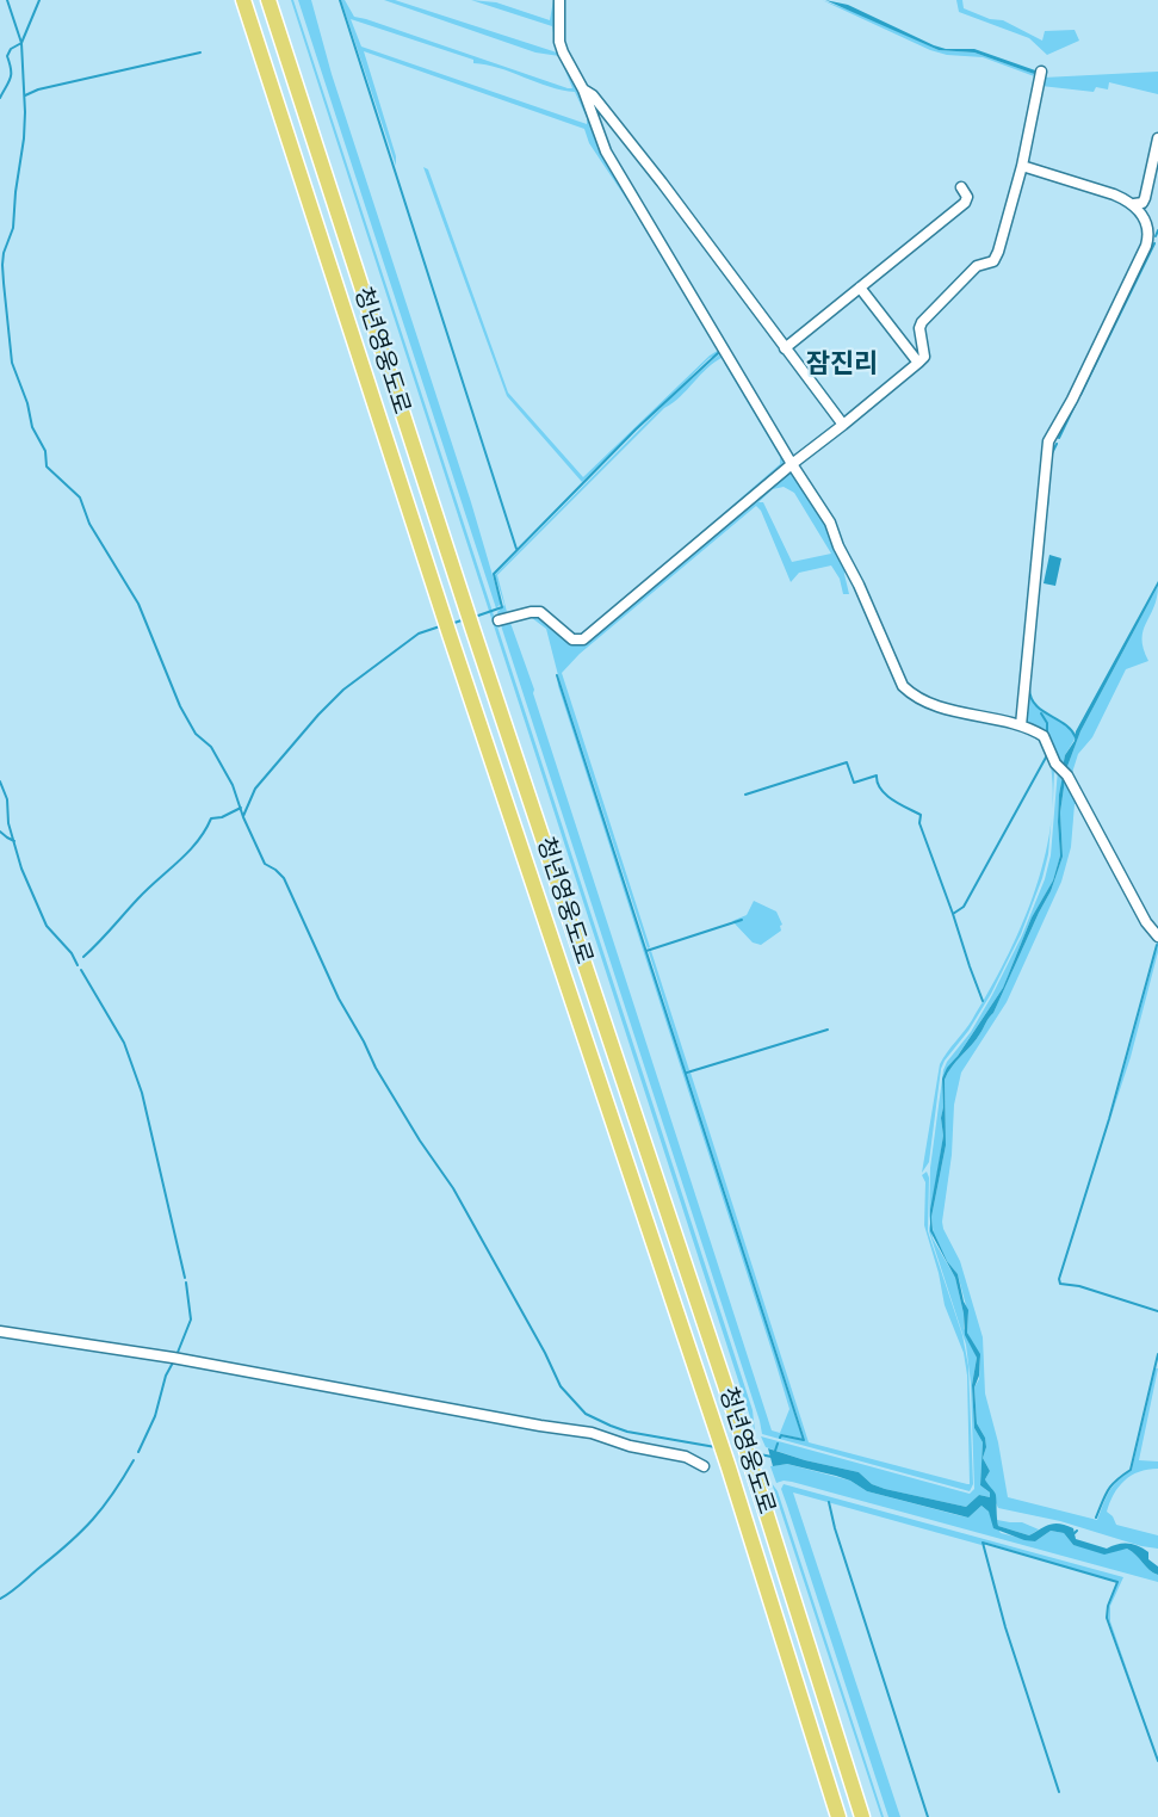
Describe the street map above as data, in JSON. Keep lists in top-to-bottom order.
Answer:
{
  "streets": {
    "highway": ["청년영웅도로"]
  },
  "districts": ["잠진리"]
}
